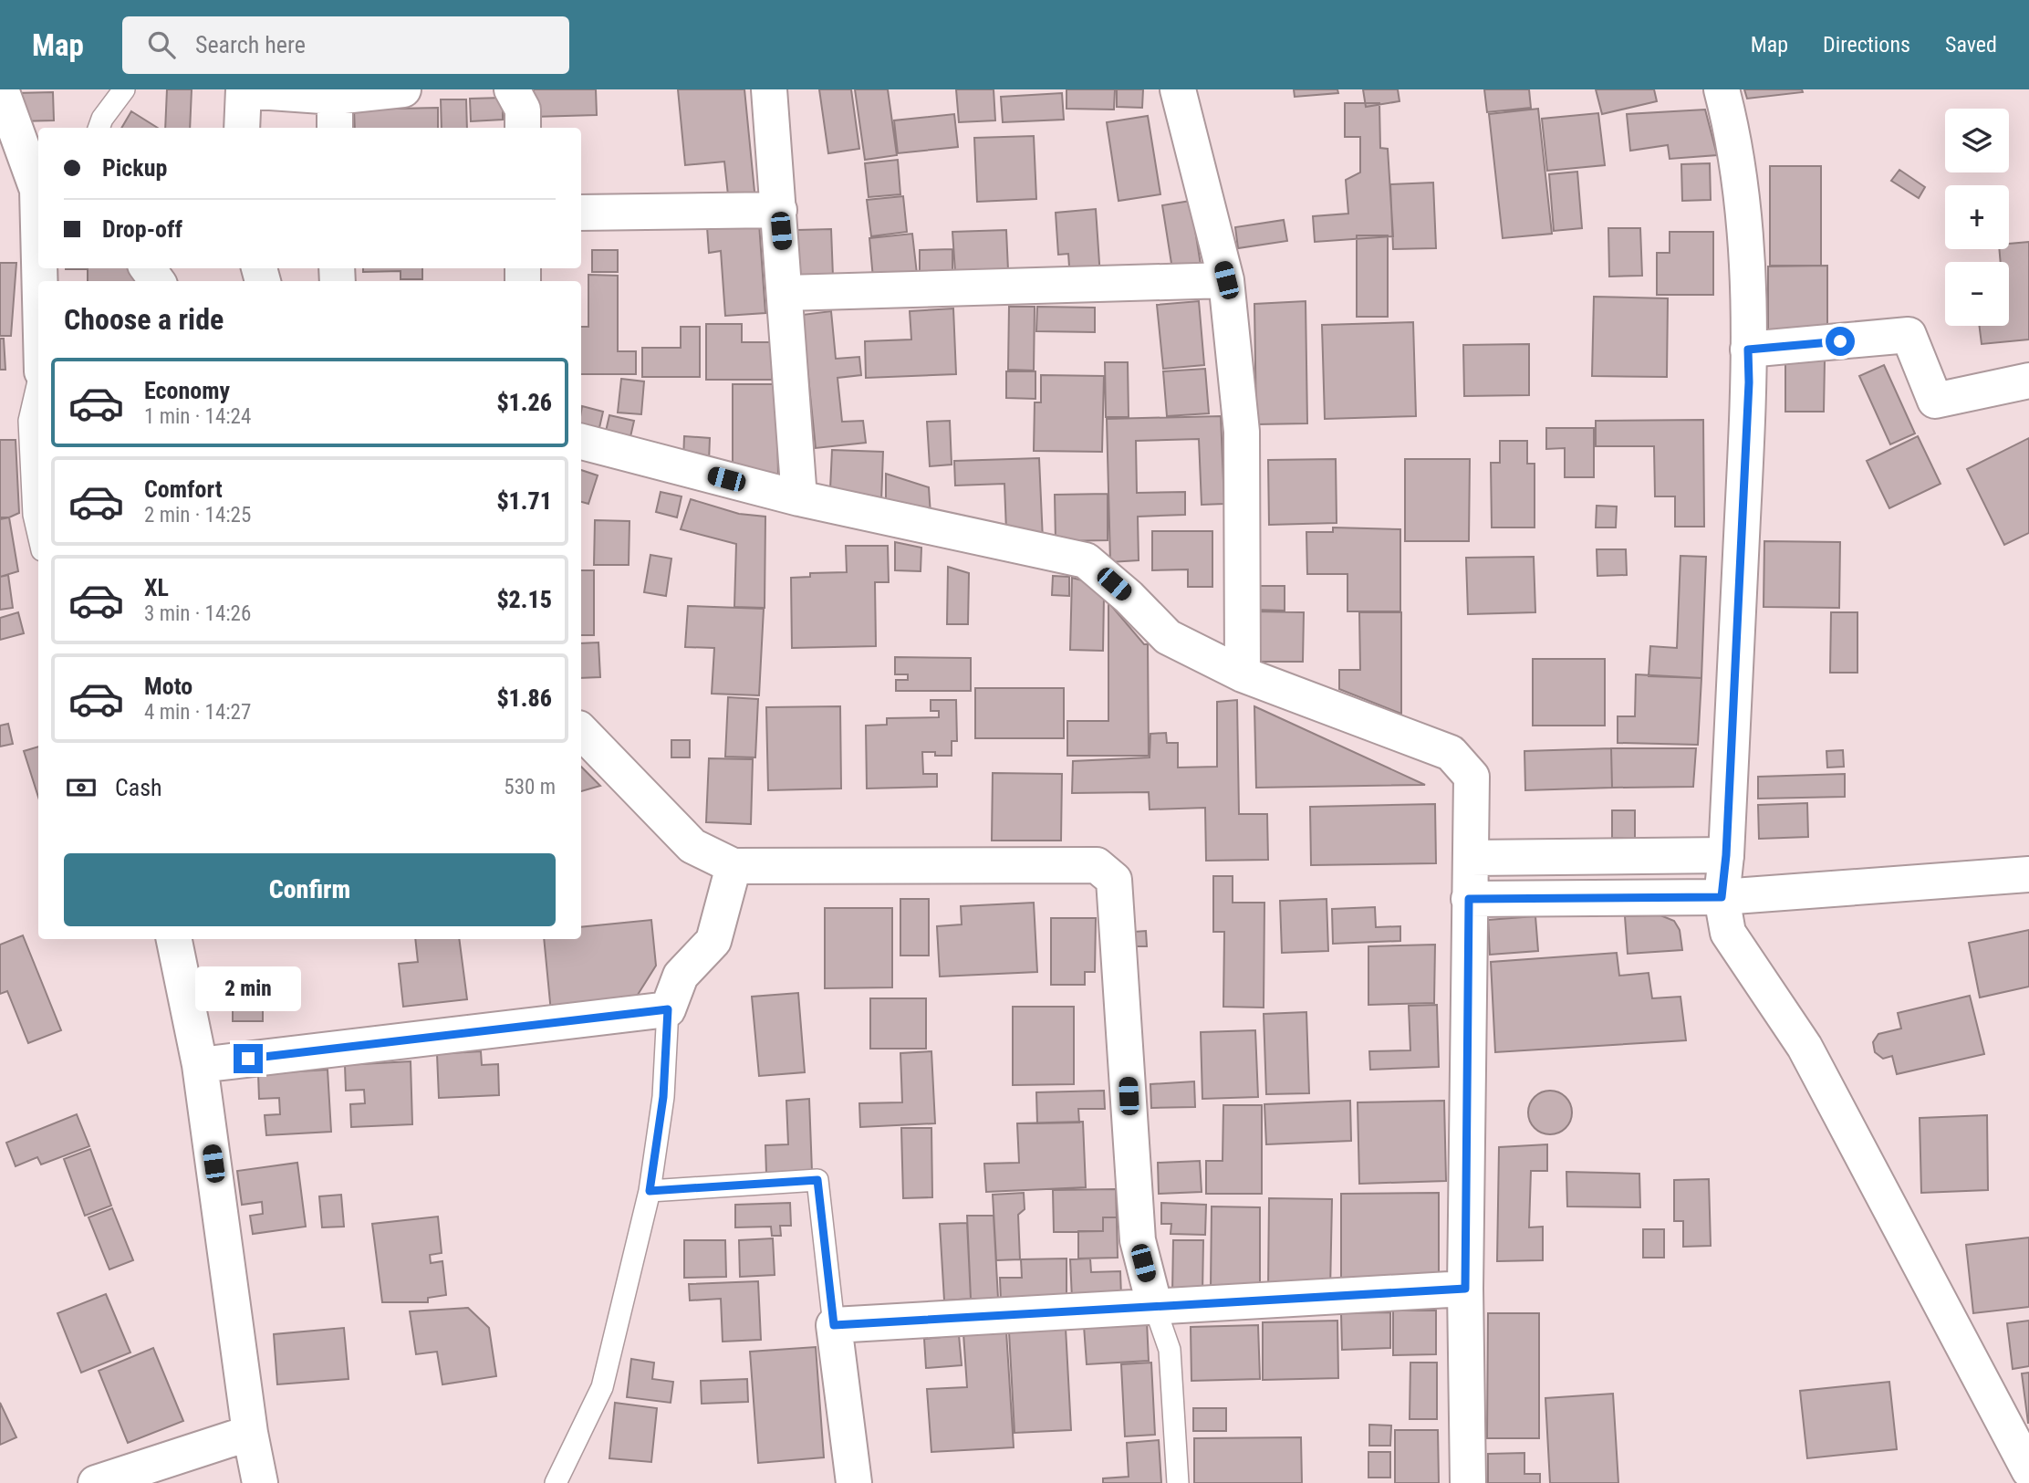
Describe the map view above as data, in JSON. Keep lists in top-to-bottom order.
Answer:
{
  "page": {
    "header": "Map",
    "search": "Search here",
    "nav": ["Map", "Directions", "Saved"],
    "map_buttons": ["+", "−"],
    "banner": ["Pickup", "Drop-off"],
    "heading": "Choose a ride",
    "list": [
      {
        "name": "Economy",
        "note": "1 min · 14:24",
        "value": "$1.26"
      },
      {
        "name": "Comfort",
        "note": "2 min · 14:25",
        "value": "$1.71"
      },
      {
        "name": "XL",
        "note": "3 min · 14:26",
        "value": "$2.15"
      },
      {
        "name": "Moto",
        "note": "4 min · 14:27",
        "value": "$1.86"
      }
    ],
    "pay": ["Cash", "530 m"],
    "buttons": "Confirm",
    "bubble": "2 min"
  }
}
